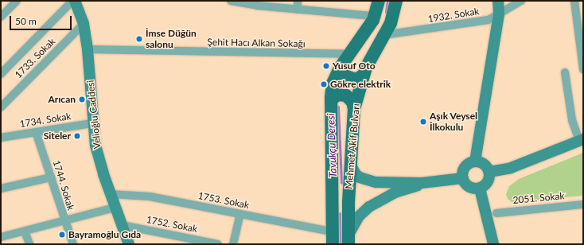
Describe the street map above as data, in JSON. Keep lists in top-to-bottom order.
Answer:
{
  "streets": {
    "main road": ["Mehmet Akif Bulvarı"],
    "street": [
      "1932. Sokak",
      "Şehit Hacı Alkan Sokağı",
      "1733. Sokak",
      "Velioğlu Caddesi",
      "1734. Sokak",
      "1744. Sokak",
      "2051. Sokak",
      "1753. Sokak",
      "1752. Sokak"
    ]
  },
  "crossings": [
    ["1932. Sokak", "Mehmet Akif Bulvarı"],
    ["Şehit Hacı Alkan Sokağı", "Velioğlu Caddesi"],
    ["Şehit Hacı Alkan Sokağı", "Mehmet Akif Bulvarı"],
    ["1733. Sokak", "Velioğlu Caddesi"],
    ["Velioğlu Caddesi", "1734. Sokak"],
    ["Velioğlu Caddesi", "1753. Sokak"],
    ["Velioğlu Caddesi", "1752. Sokak"],
    ["1734. Sokak", "1744. Sokak"],
    ["Mehmet Akif Bulvarı", "1753. Sokak"]
  ],
  "water": ["Tavukçu Deresi"],
  "places": [
    "İmse Düğün salonu",
    "Yusuf Oto",
    "Gökre elektrik",
    "Arıcan",
    "Aşık Veysel İlkokulu",
    "Siteler",
    "Bayramoğlu Gıda"
  ],
  "scale_bar": "50 m"
}
